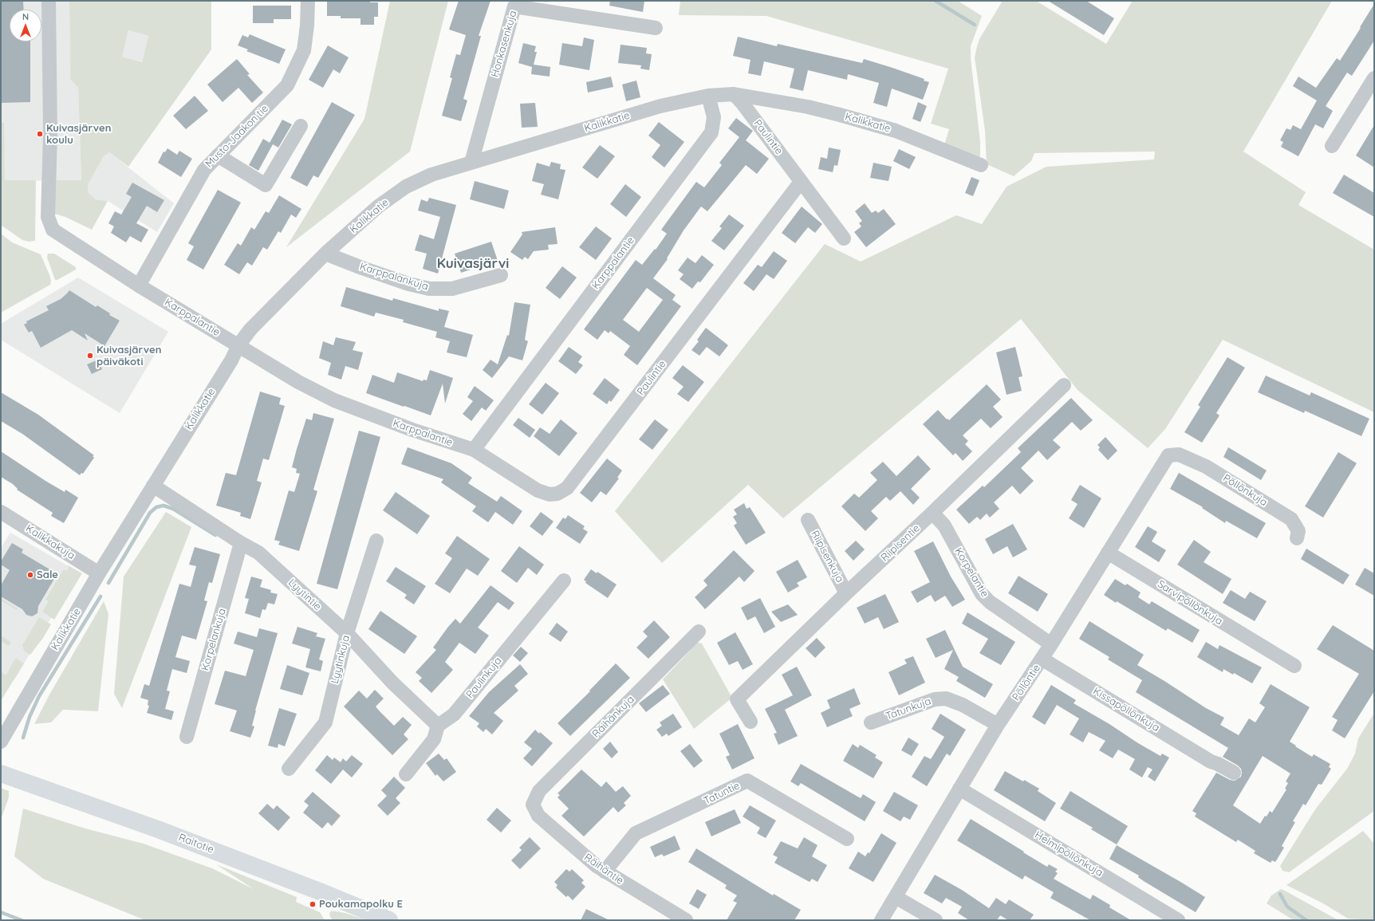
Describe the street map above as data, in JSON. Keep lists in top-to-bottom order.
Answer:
{
  "streets": {
    "main road": ["Raitotie"],
    "street": [
      "Honkasenkuja",
      "Kalikkatie",
      "Musto-Jaakon tie",
      "Paulintie",
      "Karppalantie",
      "Karppalankuja",
      "Pöllönkuja",
      "Kalikkakuja",
      "Riipisentie",
      "Riipisenkuja",
      "Korpelantie",
      "Lyytintie",
      "Sarvipöllönkuja",
      "Korpelankuja",
      "Lyytinkuja",
      "Paulinkuja",
      "Pöllöntie",
      "Tatunkuja",
      "Kissapöllönkuja",
      "Räihänkuja",
      "Tatuntie",
      "Helmipöllönkuja",
      "Räihäntie"
    ]
  },
  "crossings": [
    ["Honkasenkuja", "Kalikkatie"],
    ["Kalikkatie", "Paulintie"],
    ["Kalikkatie", "Karppalantie"],
    ["Kalikkatie", "Karppalankuja"],
    ["Kalikkatie", "Kalikkakuja"],
    ["Kalikkatie", "Lyytintie"],
    ["Musto-Jaakon tie", "Karppalantie"],
    ["Paulintie", "Karppalantie"],
    ["Pöllönkuja", "Pöllöntie"],
    ["Riipisentie", "Riipisenkuja"],
    ["Riipisentie", "Korpelantie"],
    ["Korpelantie", "Pöllöntie"],
    ["Lyytintie", "Korpelankuja"],
    ["Lyytintie", "Lyytinkuja"],
    ["Lyytintie", "Paulinkuja"],
    ["Sarvipöllönkuja", "Pöllöntie"],
    ["Pöllöntie", "Tatunkuja"],
    ["Pöllöntie", "Kissapöllönkuja"],
    ["Pöllöntie", "Helmipöllönkuja"],
    ["Räihänkuja", "Räihäntie"],
    ["Tatuntie", "Räihäntie"]
  ],
  "districts": ["Kuivasjärvi"],
  "places": [
    "Kuivasjärven koulu",
    "Kuivasjärven päiväkoti",
    "Sale",
    "Poukamapolku E"
  ],
  "north": "top"
}
